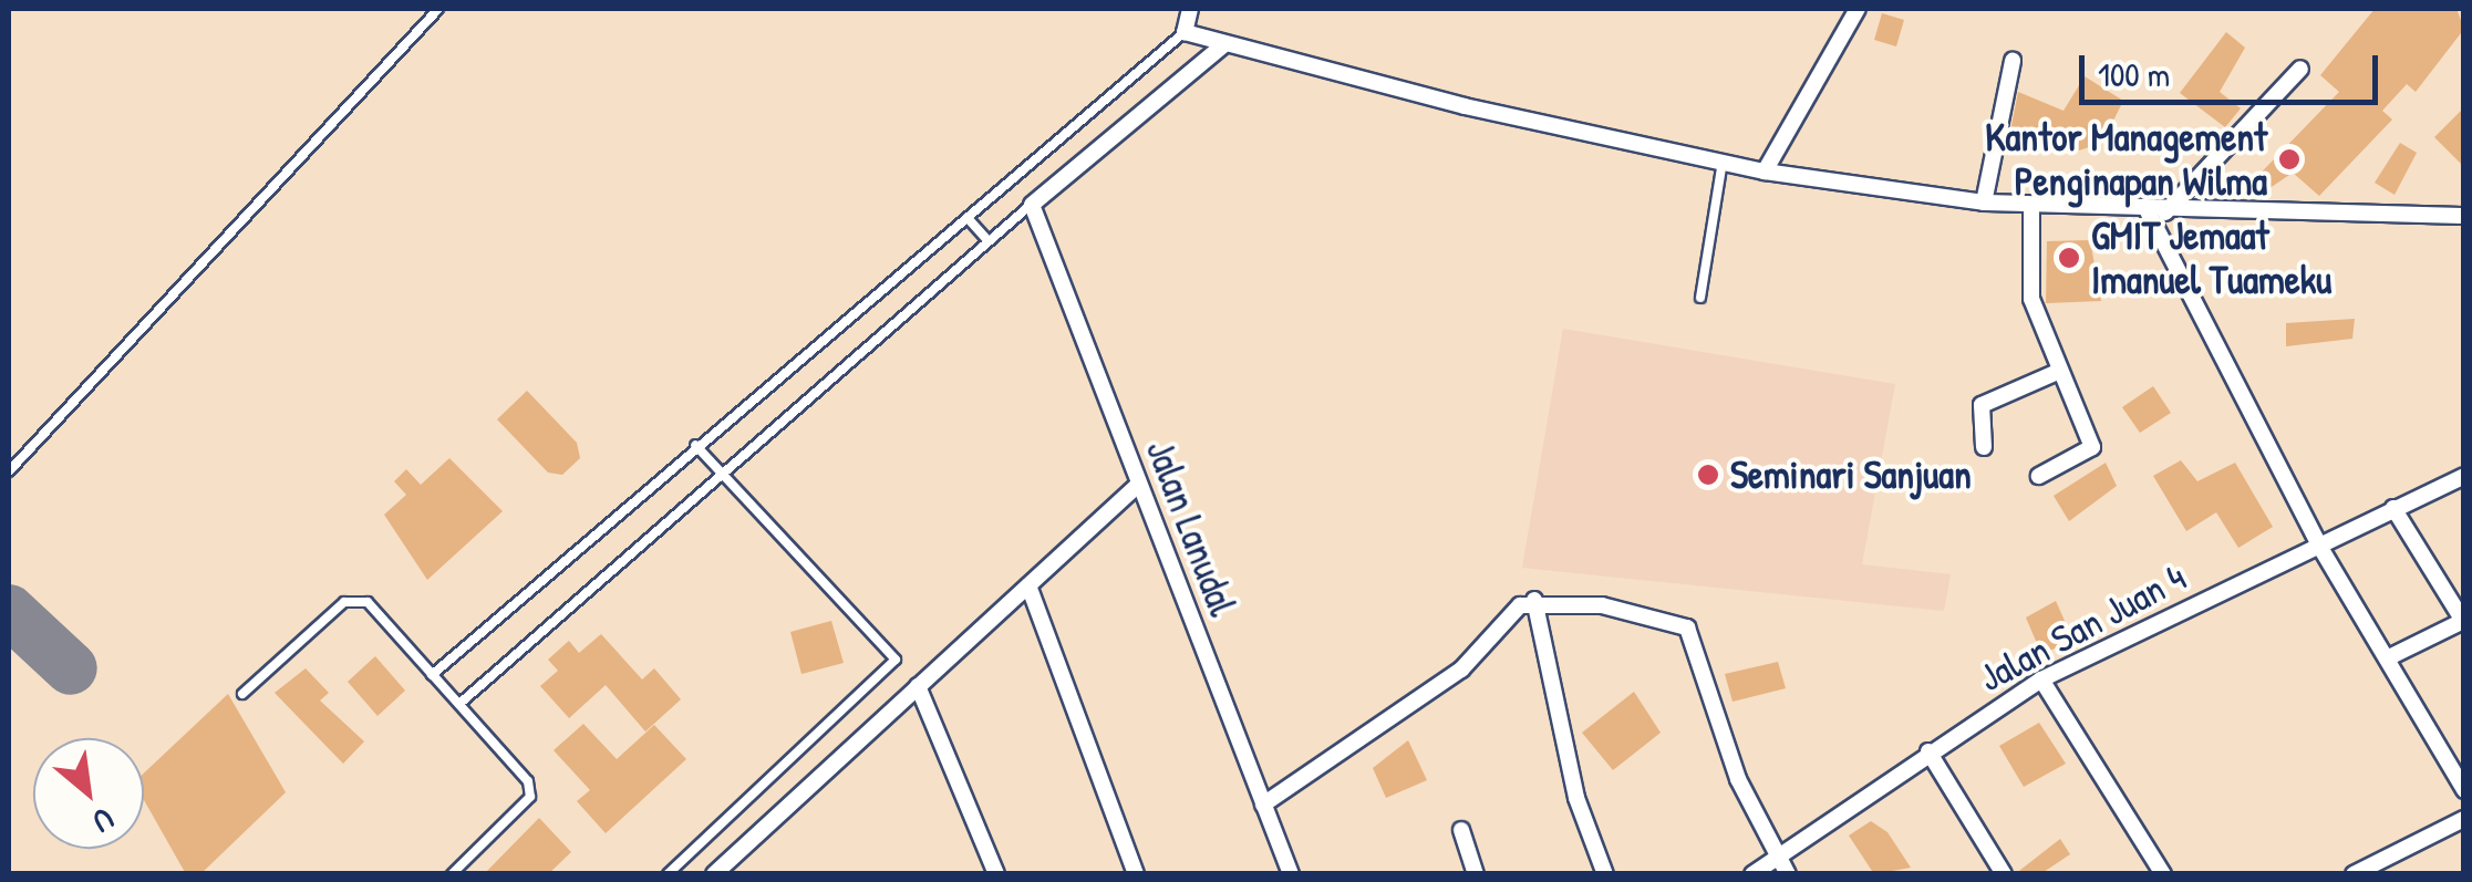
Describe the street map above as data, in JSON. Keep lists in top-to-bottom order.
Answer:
{
  "streets": {
    "street": ["Jalan Lanudal", "Jalan San Juan 4"]
  },
  "places": ["Kantor Management Penginapan Wilma", "GMIT Jemaat Imanuel Tuameku", "Seminari Sanjuan"],
  "scale_bar": "100 m",
  "north": "bottom right"
}
